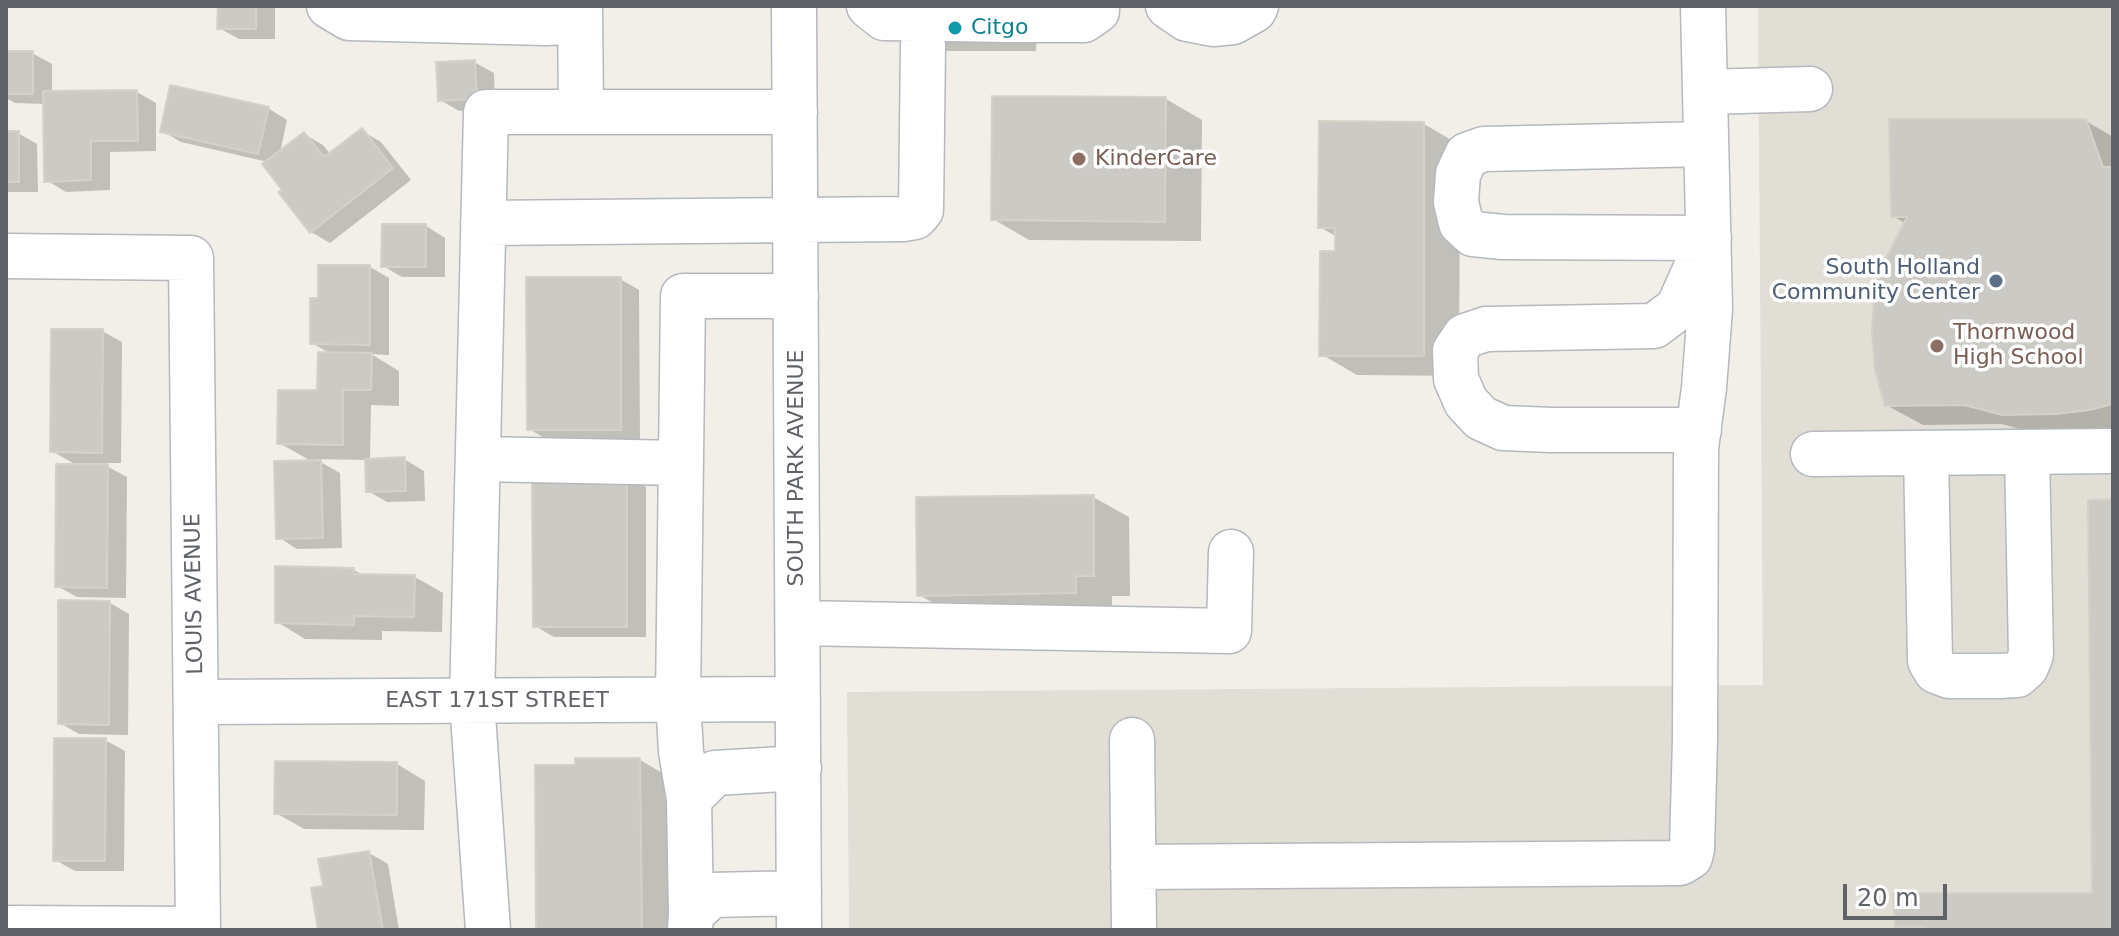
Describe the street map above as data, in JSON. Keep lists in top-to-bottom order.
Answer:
{
  "streets": {
    "street": ["SOUTH PARK AVENUE", "LOUIS AVENUE", "EAST 171ST STREET"]
  },
  "crossings": [
    ["SOUTH PARK AVENUE", "EAST 171ST STREET"],
    ["LOUIS AVENUE", "EAST 171ST STREET"]
  ],
  "places": [
    "Citgo",
    "KinderCare",
    "South Holland Community Center",
    "Thornwood High School"
  ],
  "scale_bar": "20 m"
}
